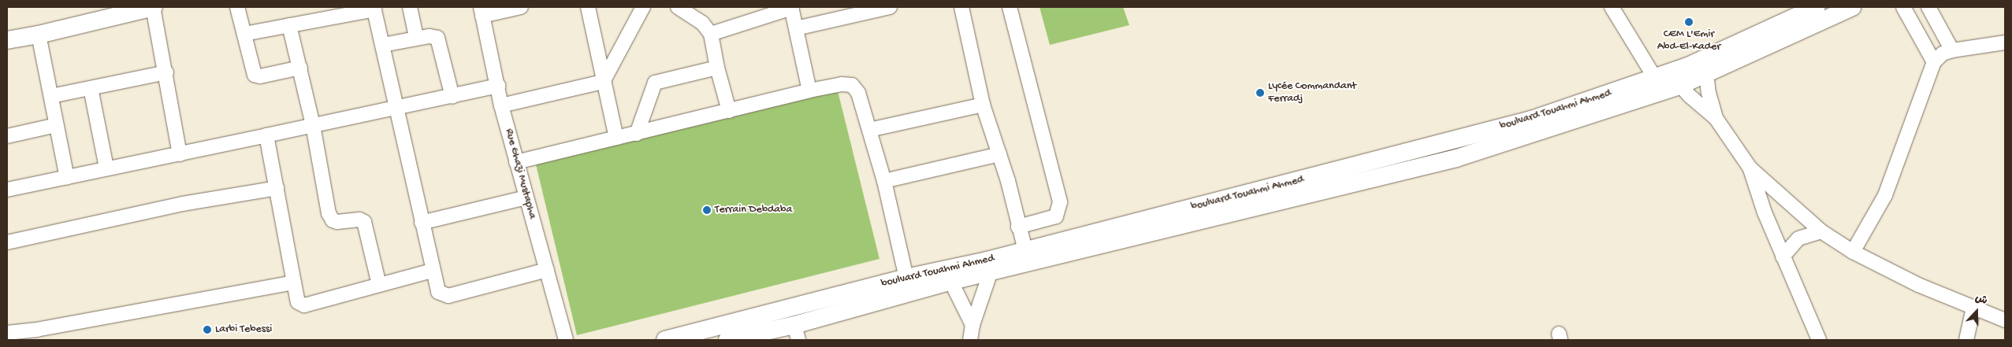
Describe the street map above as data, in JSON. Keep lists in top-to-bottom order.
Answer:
{
  "streets": {
    "main road": ["boulvard Touahmi Ahmed"],
    "street": ["Rue Ghazi Mustapha"]
  },
  "places": [
    "CEM L'Emir Abd-El-Kader",
    "Lycée Commandant Ferradj",
    "Terrain Debdaba",
    "Larbi Tebessi"
  ],
  "north": "top"
}
